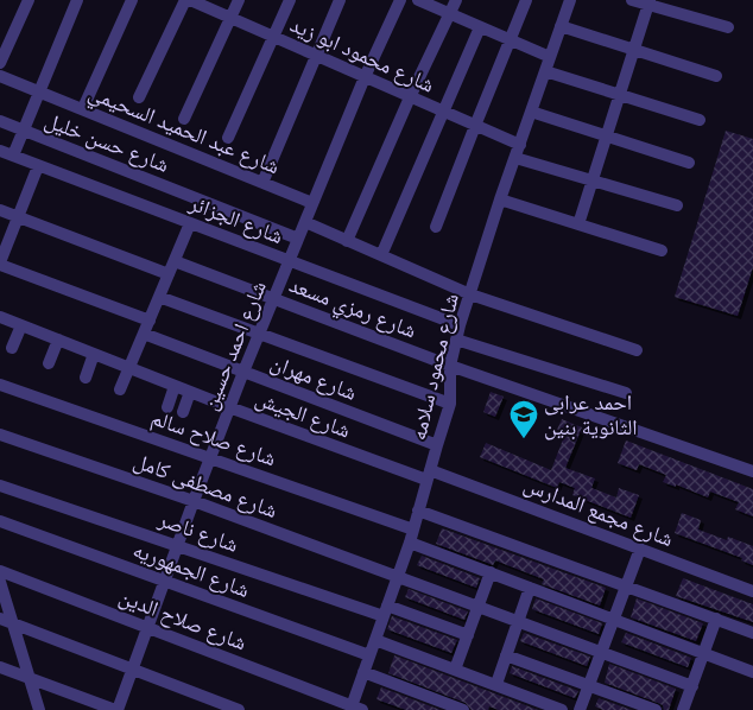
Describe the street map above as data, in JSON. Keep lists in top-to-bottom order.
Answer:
{
  "streets": {
    "street": [
      "شارع محمود ابو زيد",
      "شارع عبد الحميد السحيمي",
      "شارع حسن خليل",
      "شارع الجزائر",
      "شارع رمزي مسعد",
      "شارع احمد حسين",
      "شارع محمود سلامه",
      "شارع مهران",
      "شارع الجيش",
      "شارع صلاح سالم",
      "شارع مصطفى كامل",
      "شارع مجمع المدارس",
      "شارع ناصر",
      "شارع الجمهوريه",
      "شارع صلاح الدين"
    ]
  },
  "crossings": [
    ["شارع محمود ابو زيد", "شارع احمد حسين"],
    ["شارع محمود ابو زيد", "شارع محمود سلامه"],
    ["شارع عبد الحميد السحيمي", "شارع احمد حسين"],
    ["شارع حسن خليل", "شارع احمد حسين"],
    ["شارع الجزائر", "شارع احمد حسين"],
    ["شارع الجزائر", "شارع محمود سلامه"],
    ["شارع رمزي مسعد", "شارع احمد حسين"],
    ["شارع رمزي مسعد", "شارع محمود سلامه"],
    ["شارع احمد حسين", "شارع مهران"],
    ["شارع احمد حسين", "شارع الجيش"],
    ["شارع احمد حسين", "شارع صلاح سالم"],
    ["شارع احمد حسين", "شارع مصطفى كامل"],
    ["شارع احمد حسين", "شارع ناصر"],
    ["شارع احمد حسين", "شارع الجمهوريه"],
    ["شارع احمد حسين", "شارع صلاح الدين"],
    ["شارع محمود سلامه", "شارع مهران"],
    ["شارع محمود سلامه", "شارع الجيش"],
    ["شارع محمود سلامه", "شارع صلاح سالم"],
    ["شارع محمود سلامه", "شارع مصطفى كامل"],
    ["شارع محمود سلامه", "شارع مجمع المدارس"],
    ["شارع محمود سلامه", "شارع ناصر"],
    ["شارع محمود سلامه", "شارع الجمهوريه"],
    ["شارع محمود سلامه", "شارع صلاح الدين"],
    ["شارع الجيش", "شارع مجمع المدارس"]
  ],
  "places": {
    "school or university": ["احمد عرابى الثانوية بنين"]
  }
}
